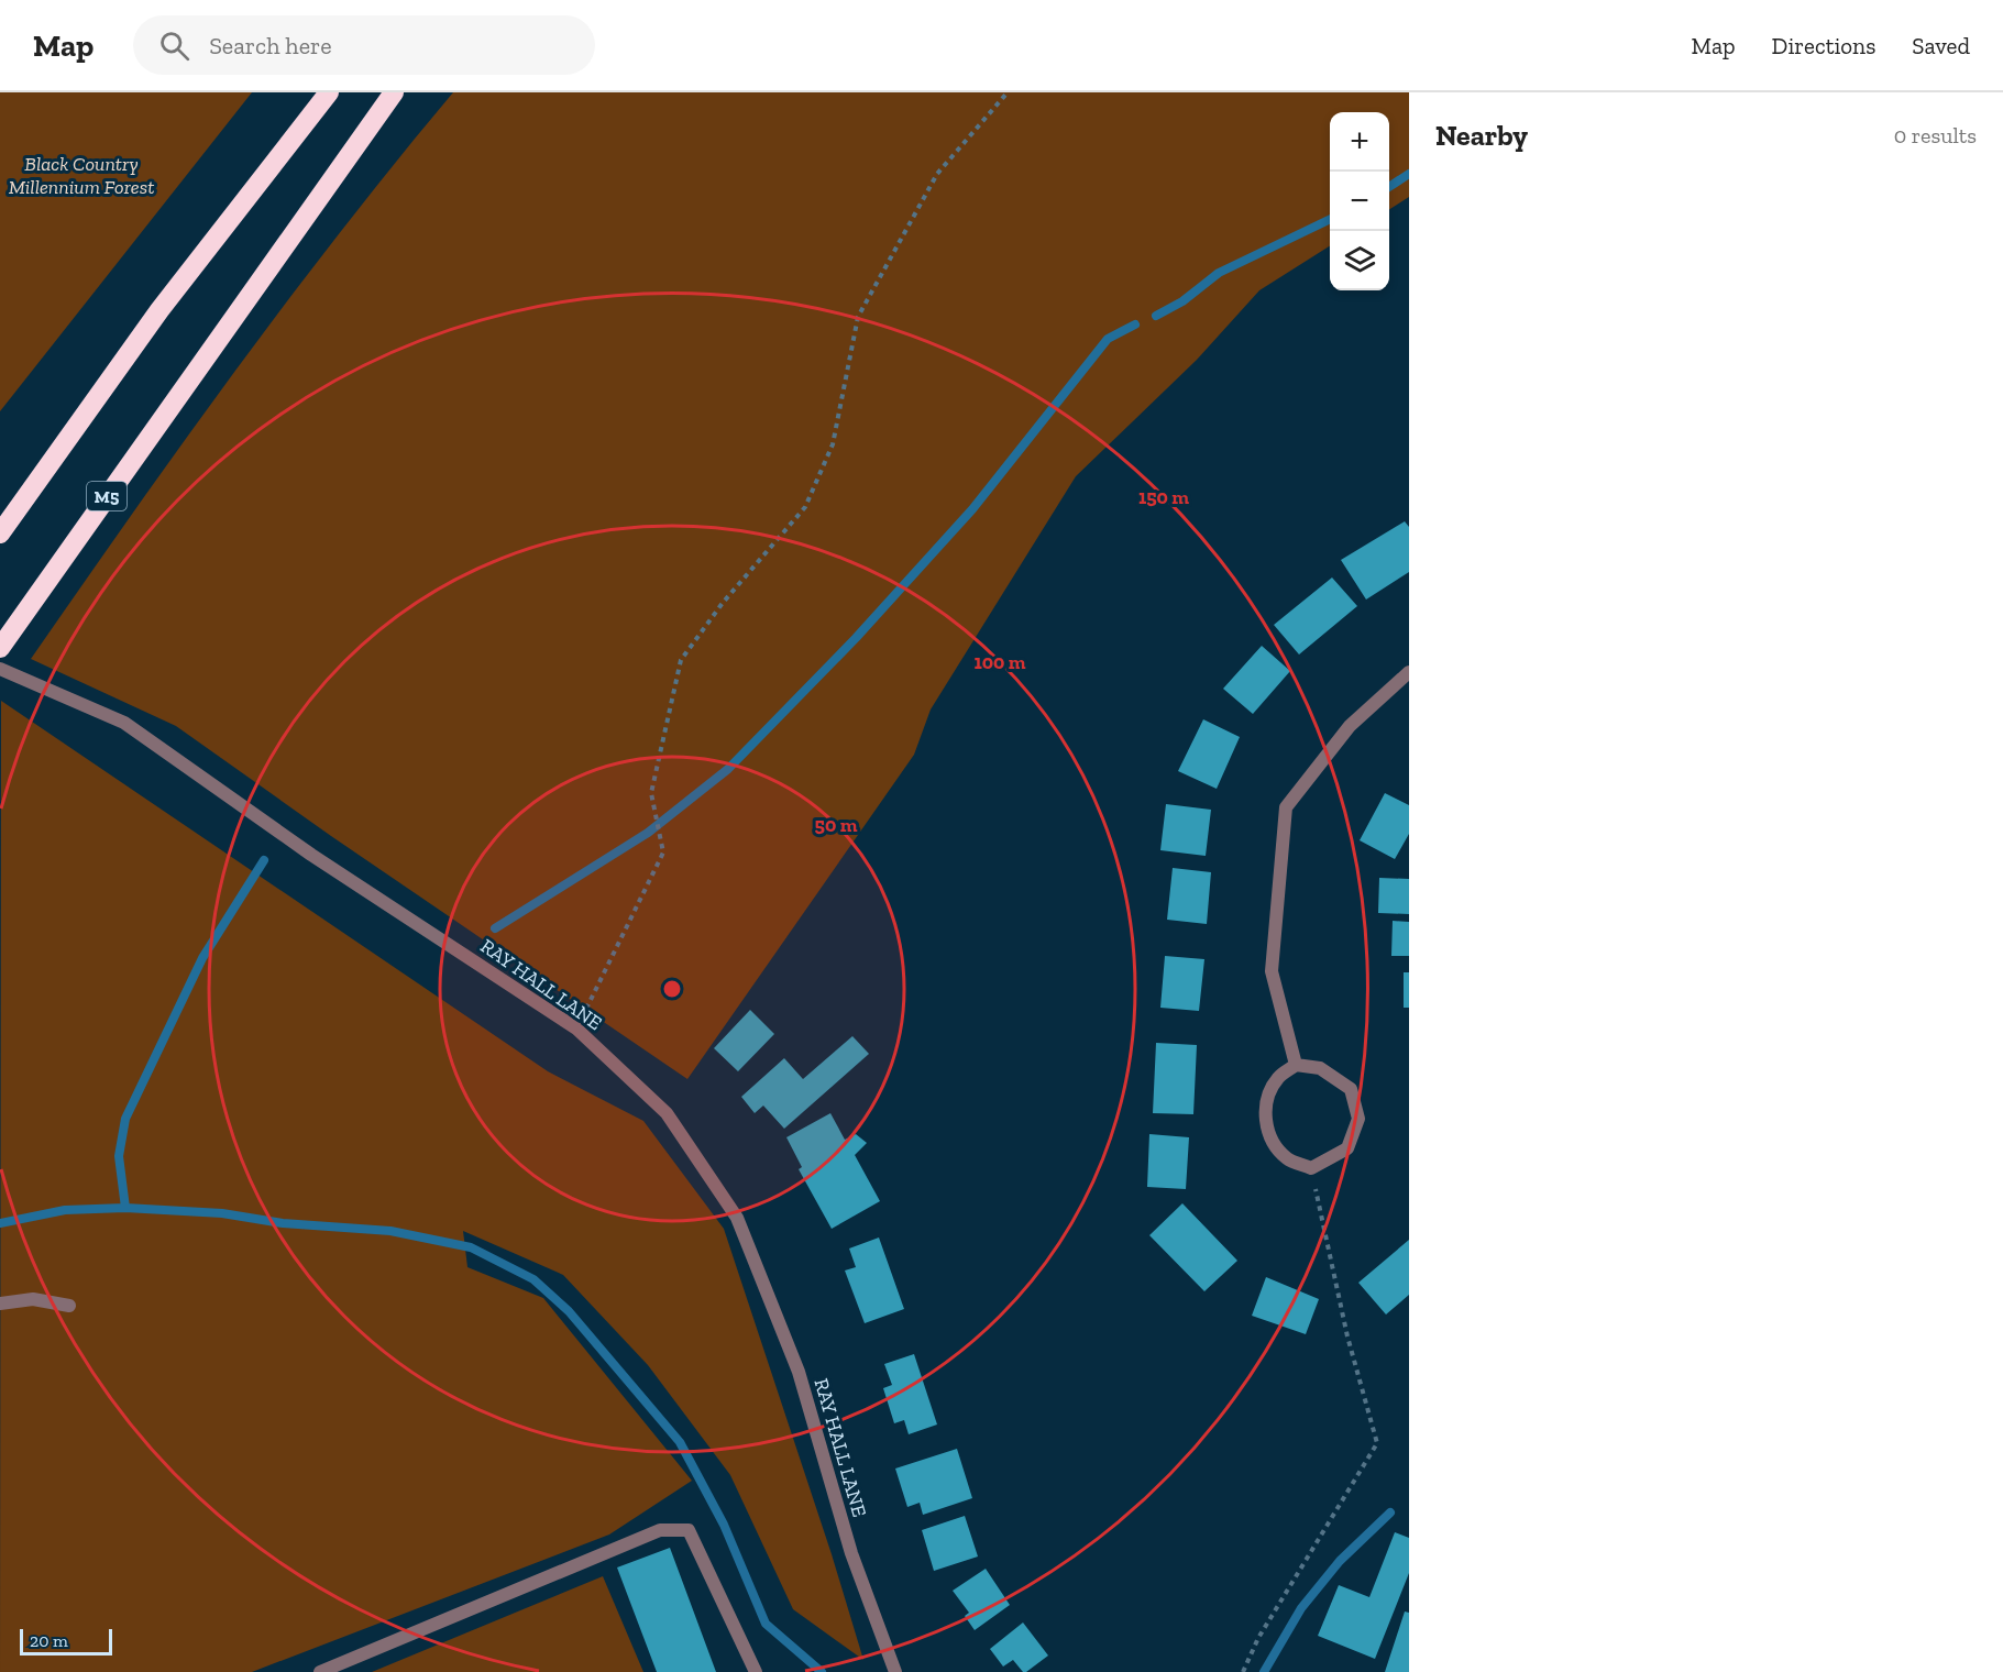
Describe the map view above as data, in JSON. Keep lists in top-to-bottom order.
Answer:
{
  "streets": {
    "highway": ["M5"],
    "street": ["RAY HALL LANE"]
  },
  "parks": ["Black Country Millennium Forest"],
  "scale_bar": "20 m",
  "page": {
    "header": "Map",
    "search": "Search here",
    "nav": ["Map", "Directions", "Saved"],
    "heading": ["Nearby", "0 results"],
    "map_buttons": ["+", "−"],
    "scale": "20 m"
  },
  "rings": ["150 m", "100 m", "50 m"]
}
